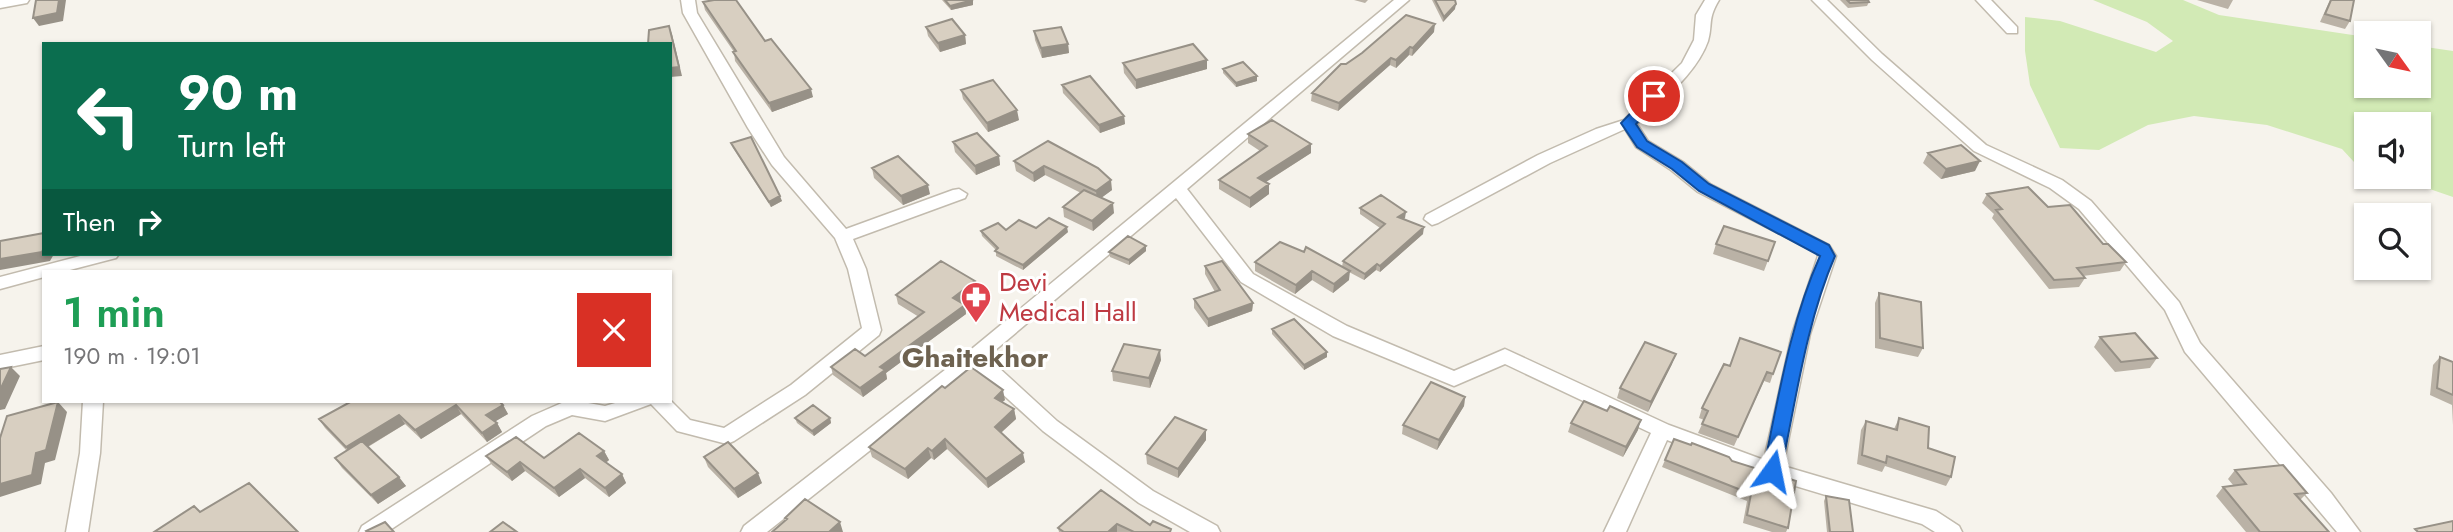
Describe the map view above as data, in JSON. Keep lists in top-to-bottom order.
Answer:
{
  "districts": ["Ghaitekhor"],
  "places": {
    "pharmacy": ["Devi Medical Hall"]
  },
  "north": "bottom right",
  "page": {
    "turn": ["90 m", "Turn left"],
    "then": "Then",
    "heading": ["1 min", "190 m · 19:01"]
  }
}
